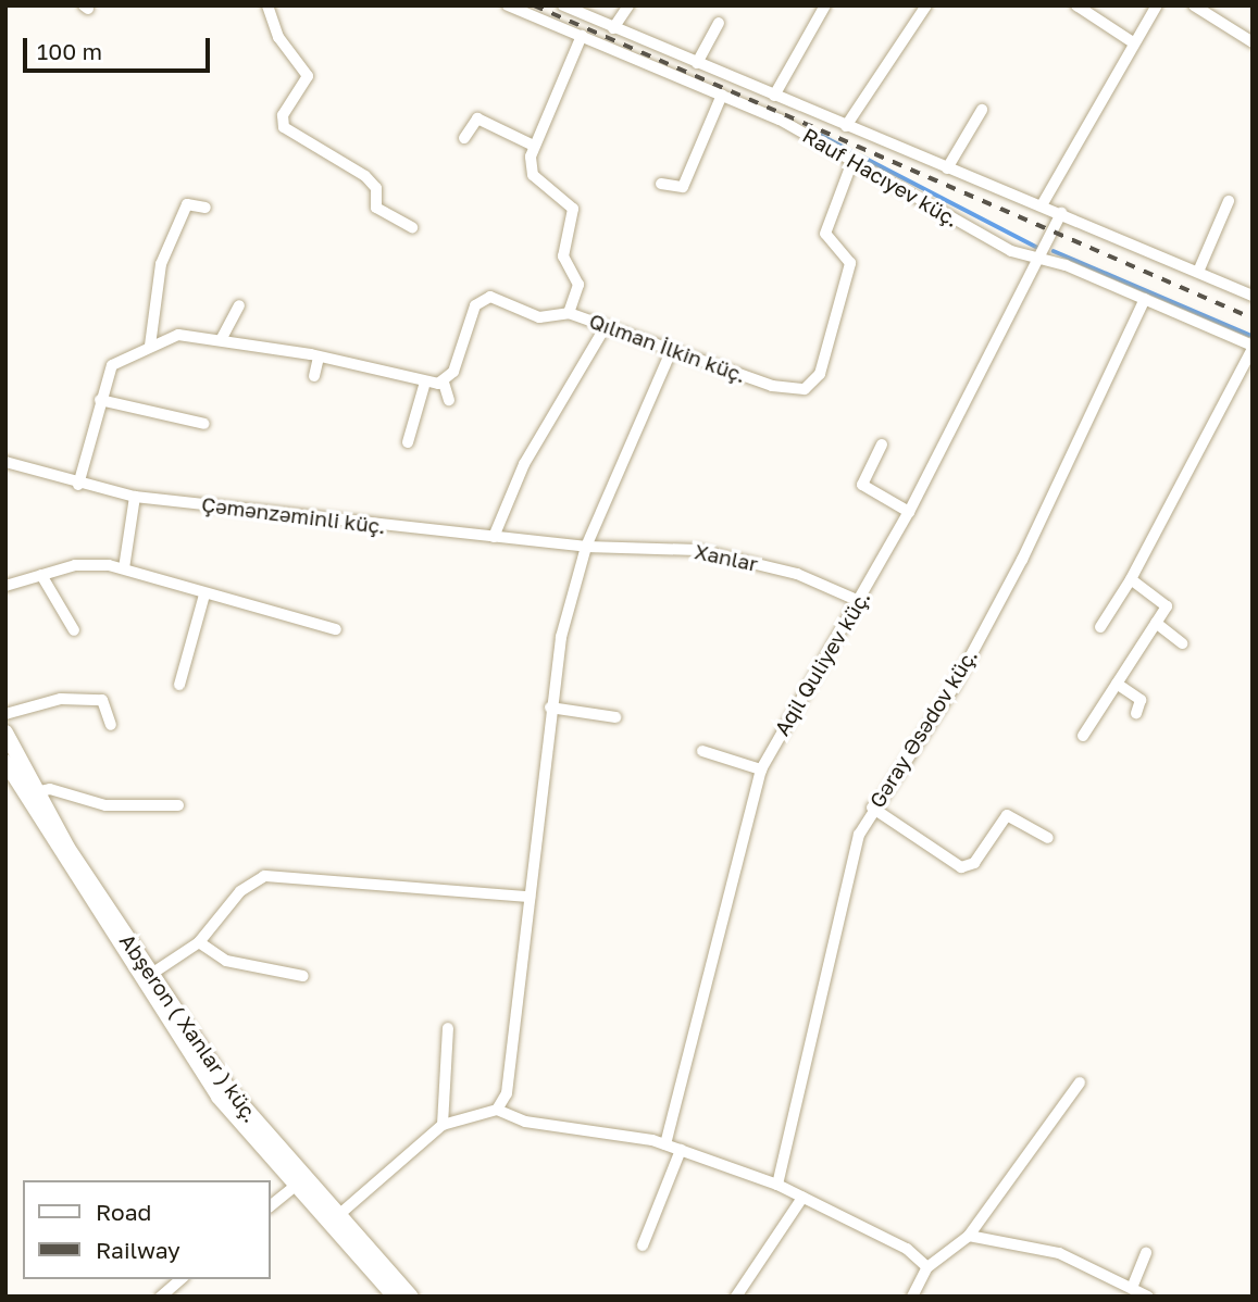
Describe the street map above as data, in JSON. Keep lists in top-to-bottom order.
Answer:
{
  "streets": {
    "main road": ["Abşeron ( Xanlar ) küç."],
    "street": [
      "Rauf Hacıyev küç.",
      "Qılman İlkin küç.",
      "Çəmənzəminli küç.",
      "Xanlar",
      "Aqil Quliyev küç.",
      "Gəray Əsədov küç."
    ]
  },
  "crossings": [
    ["Rauf Hacıyev küç.", "Qılman İlkin küç."],
    ["Rauf Hacıyev küç.", "Aqil Quliyev küç."],
    ["Rauf Hacıyev küç.", "Gəray Əsədov küç."],
    ["Çəmənzəminli küç.", "Xanlar"],
    ["Xanlar", "Aqil Quliyev küç."]
  ],
  "legend": ["Road", "Railway"],
  "scale_bar": "100 m"
}
